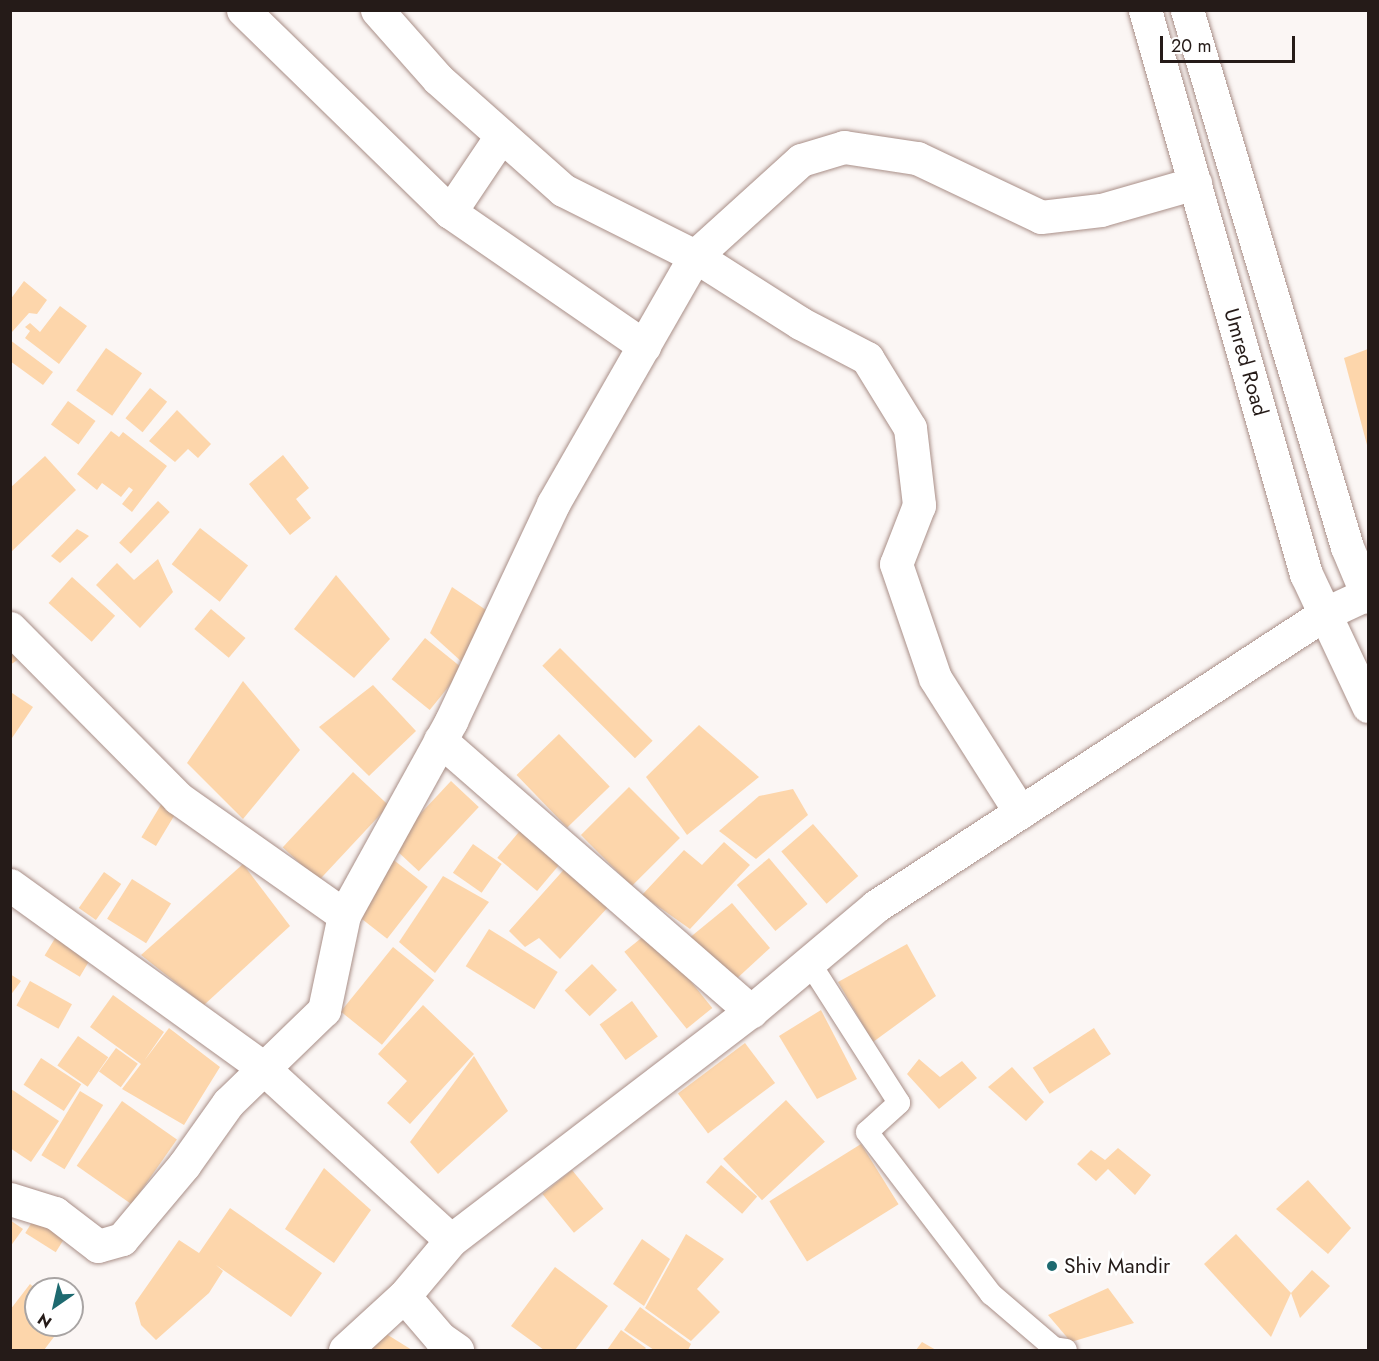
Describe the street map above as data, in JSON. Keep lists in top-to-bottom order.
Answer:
{
  "streets": {
    "street": ["Umred Road"]
  },
  "places": ["Shiv Mandir"],
  "scale_bar": "20 m",
  "north": "bottom left"
}
